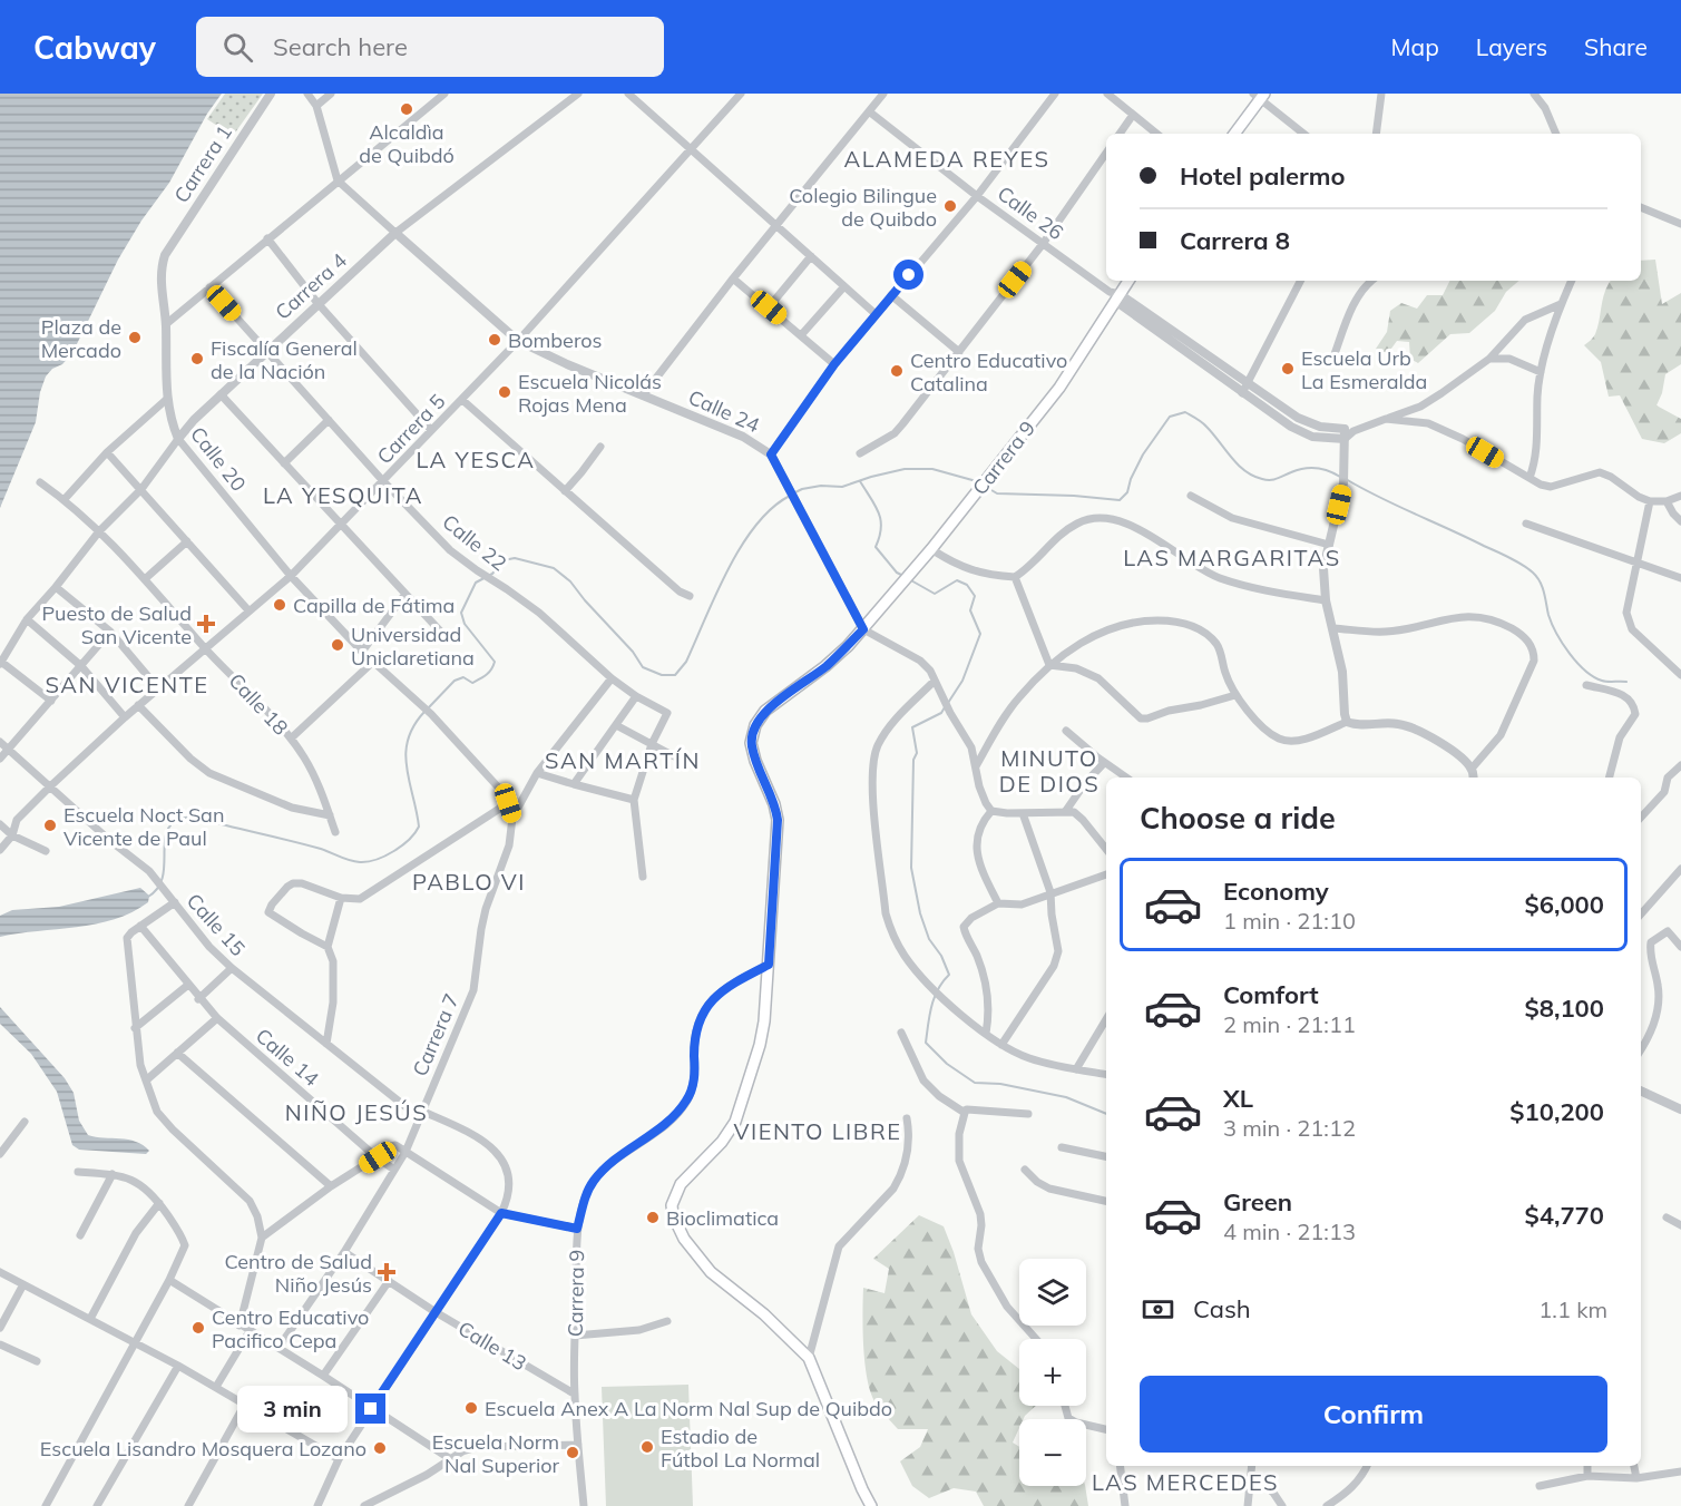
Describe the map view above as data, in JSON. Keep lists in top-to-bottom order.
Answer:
{
  "streets": {
    "main road": ["Carrera 9"],
    "street": [
      "Carrera 1",
      "Calle 26",
      "Carrera 4",
      "Calle 24",
      "Carrera 5",
      "Calle 20",
      "Calle 22",
      "Calle 18",
      "Calle 15",
      "Carrera 7",
      "Calle 14",
      "Calle 13"
    ]
  },
  "crossings": [
    ["Carrera 1", "Calle 20"],
    ["Calle 26", "Carrera 9"],
    ["Carrera 4", "Calle 24"],
    ["Carrera 4", "Calle 20"],
    ["Carrera 4", "Calle 22"],
    ["Carrera 4", "Calle 18"],
    ["Calle 24", "Carrera 5"],
    ["Calle 24", "Carrera 9"],
    ["Carrera 5", "Calle 20"],
    ["Carrera 5", "Calle 22"],
    ["Carrera 5", "Calle 18"],
    ["Carrera 5", "Calle 15"],
    ["Carrera 9", "Calle 13"],
    ["Calle 20", "Carrera 7"],
    ["Calle 15", "Carrera 7"],
    ["Carrera 7", "Calle 14"],
    ["Carrera 7", "Calle 13"]
  ],
  "districts": [
    "ALAMEDA REYES",
    "LA YESCA",
    "LA YESQUITA",
    "LAS MARGARITAS",
    "SAN VICENTE",
    "MINUTO DE DIOS",
    "SAN MARTÍN",
    "PABLO VI",
    "NIÑO JESÚS",
    "VIENTO LIBRE",
    "LAS MERCEDES"
  ],
  "places": {
    "other": [
      "Alcaldìa de Quibdó",
      "Colegio Bilingue de Quibdo",
      "Plaza de Mercado",
      "Bomberos",
      "Fiscalía General de la Nación",
      "Escuela Urb La Esmeralda",
      "Centro Educativo Catalina",
      "Escuela Nicolás Rojas Mena",
      "Capilla de Fátima",
      "Universidad Uniclaretiana",
      "Escuela Noct San Vicente de Paul",
      "Bioclimatica",
      "Centro Educativo Pacifico Cepa",
      "Escuela Anex A La Norm Nal Sup de Quibdo",
      "Estadio de Fútbol La Normal",
      "Escuela Lisandro Mosquera Lozano",
      "Escuela Norm Nal Superior"
    ],
    "health": ["Puesto de Salud San Vicente", "Centro de Salud Niño Jesús"]
  },
  "page": {
    "header": "Cabway",
    "search": "Search here",
    "nav": ["Map", "Layers", "Share"],
    "banner": ["Hotel palermo", "Carrera 8"],
    "heading": "Choose a ride",
    "list": [
      {
        "name": "Economy",
        "note": "1 min · 21:10",
        "value": "$6,000"
      },
      {
        "name": "Comfort",
        "note": "2 min · 21:11",
        "value": "$8,100"
      },
      {
        "name": "XL",
        "note": "3 min · 21:12",
        "value": "$10,200"
      },
      {
        "name": "Green",
        "note": "4 min · 21:13",
        "value": "$4,770"
      }
    ],
    "map_buttons": ["+", "−"],
    "pay": ["Cash", "1.1 km"],
    "buttons": "Confirm",
    "bubble": "3 min"
  }
}
